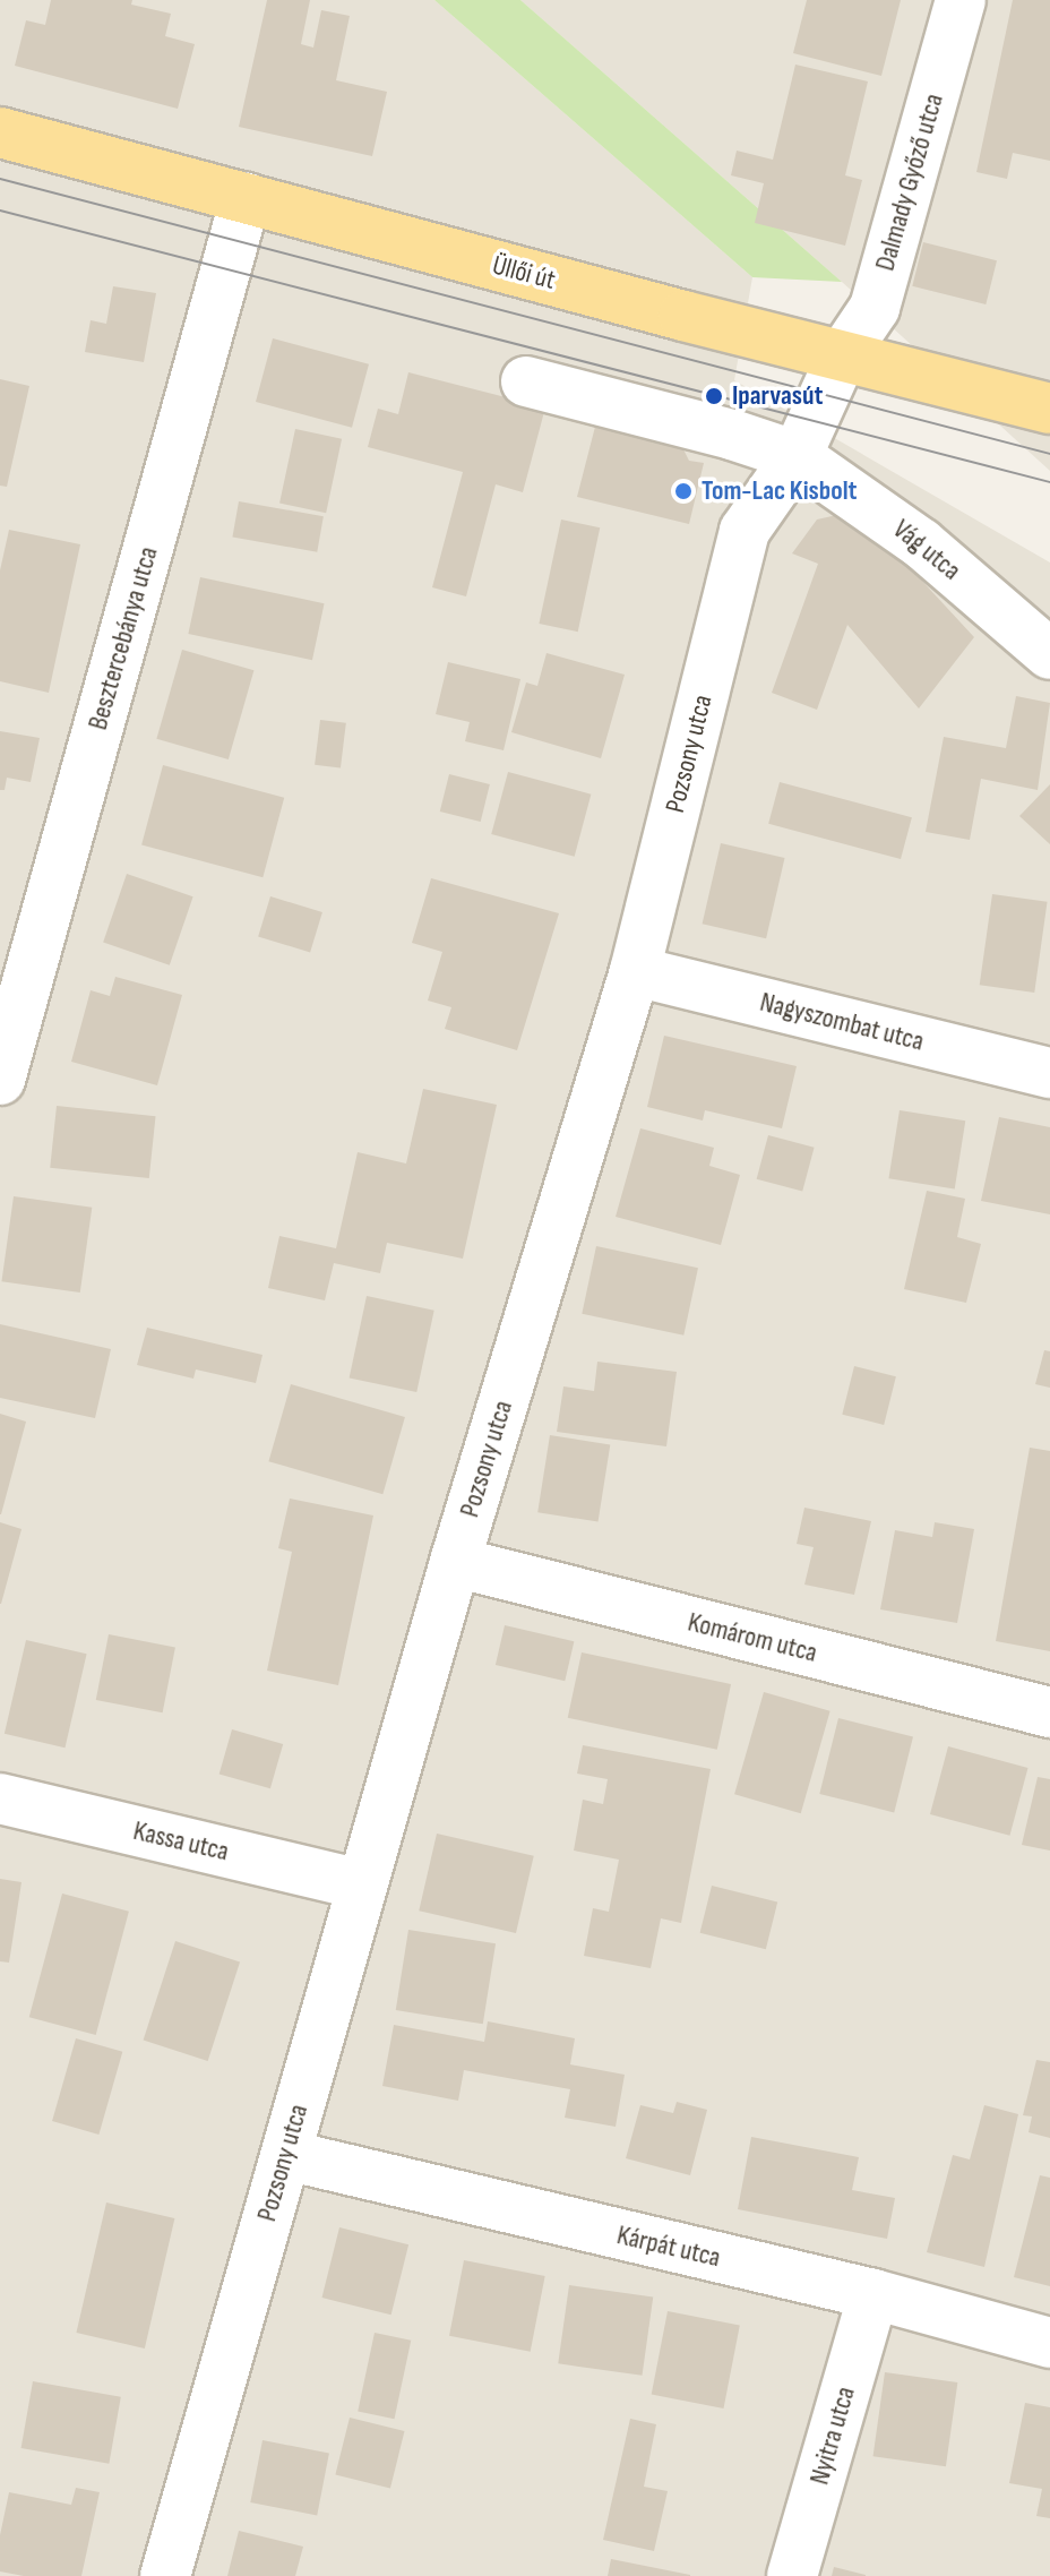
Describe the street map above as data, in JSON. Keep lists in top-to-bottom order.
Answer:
{
  "streets": {
    "main road": ["Üllői út"],
    "street": [
      "Dalmady Győző utca",
      "Vág utca",
      "Besztercebánya utca",
      "Pozsony utca",
      "Nagyszombat utca",
      "Komárom utca",
      "Kassa utca",
      "Kárpát utca",
      "Nyitra utca"
    ]
  },
  "crossings": [
    ["Dalmady Győző utca", "Üllői út"],
    ["Dalmady Győző utca", "Pozsony utca"],
    ["Üllői út", "Besztercebánya utca"],
    ["Üllői út", "Pozsony utca"],
    ["Vág utca", "Pozsony utca"],
    ["Pozsony utca", "Nagyszombat utca"],
    ["Pozsony utca", "Komárom utca"],
    ["Pozsony utca", "Kassa utca"],
    ["Pozsony utca", "Kárpát utca"],
    ["Kárpát utca", "Nyitra utca"]
  ],
  "places": ["Iparvasút", "Tom-Lac Kisbolt"]
}
